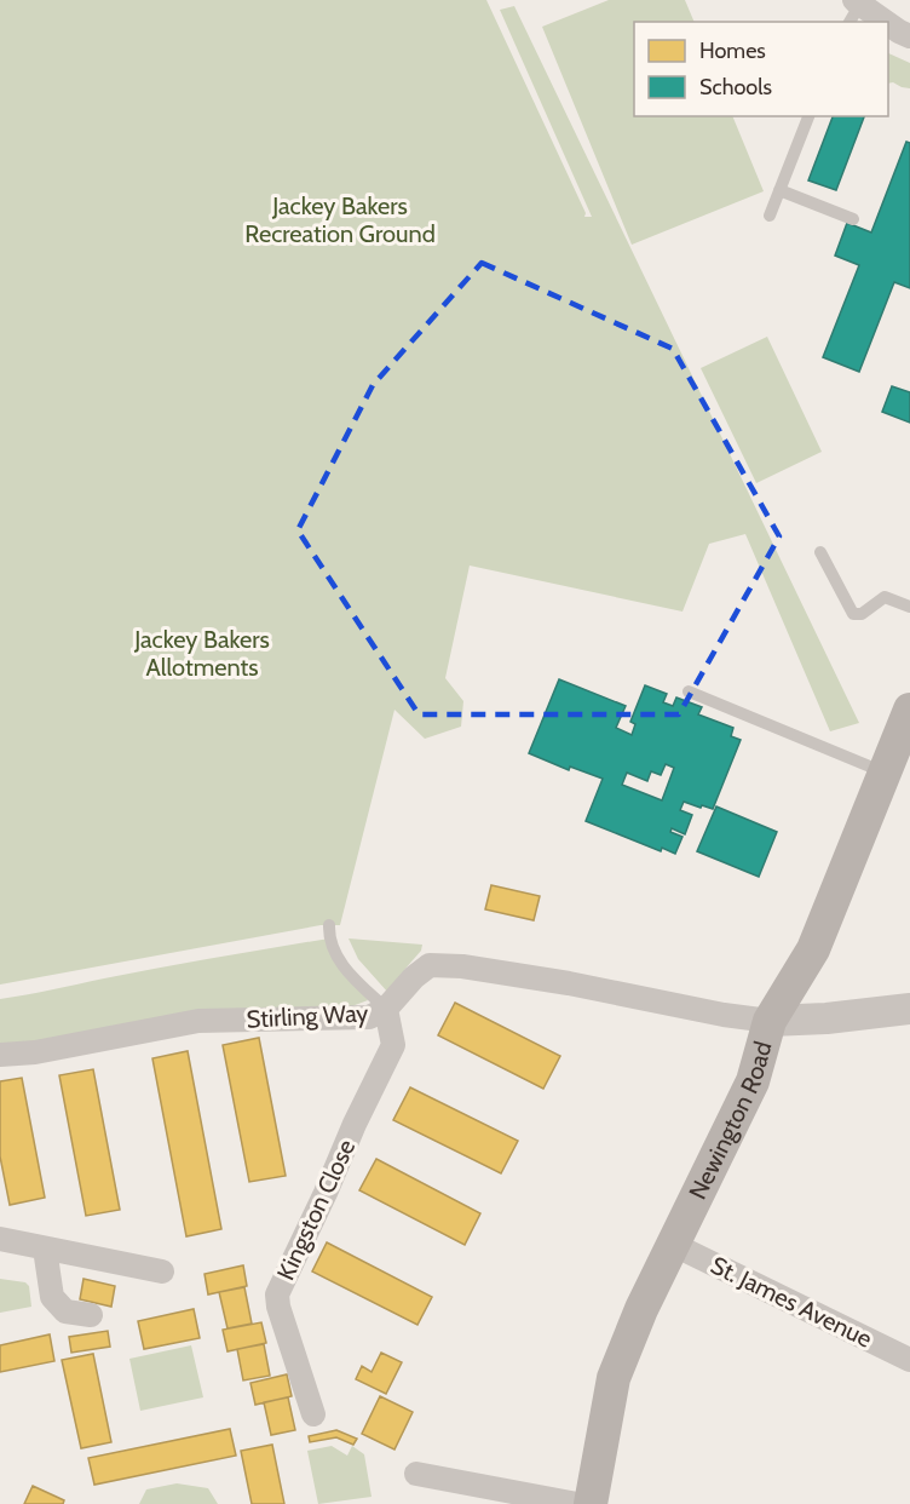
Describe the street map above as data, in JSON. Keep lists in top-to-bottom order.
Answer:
{
  "streets": {
    "main road": ["Newington Road"],
    "street": ["Stirling Way", "Kingston Close", "St. James Avenue"]
  },
  "crossings": [
    ["Stirling Way", "Newington Road"],
    ["Stirling Way", "Kingston Close"],
    ["Newington Road", "St. James Avenue"]
  ],
  "parks": ["Jackey Bakers Recreation Ground", "Jackey Bakers Allotments"],
  "legend": ["Homes", "Schools"]
}
